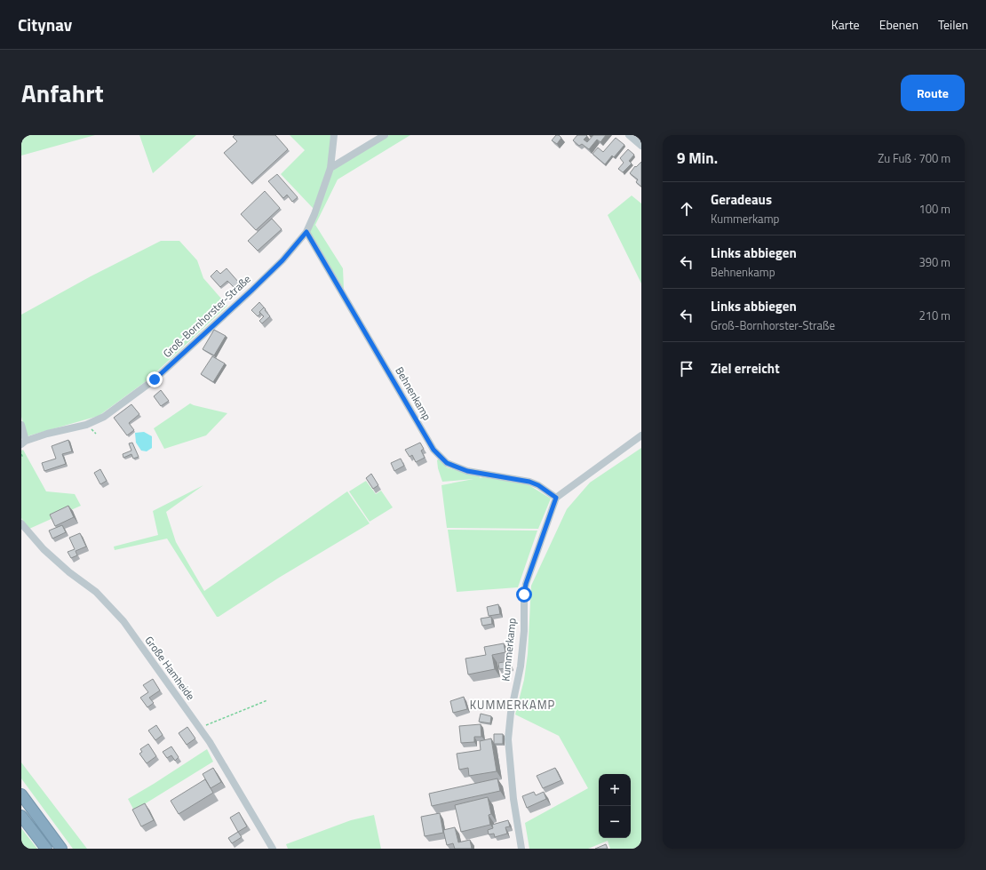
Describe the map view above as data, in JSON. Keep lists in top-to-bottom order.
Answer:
{
  "streets": {
    "street": [
      "Groß-Bornhorster-Straße",
      "Behnenkamp",
      "Kummerkamp",
      "Große Hamheide"
    ]
  },
  "crossings": [
    ["Groß-Bornhorster-Straße", "Behnenkamp"],
    ["Behnenkamp", "Kummerkamp"]
  ],
  "districts": ["KUMMERKAMP"],
  "page": {
    "header": "Citynav",
    "nav": ["Karte", "Ebenen", "Teilen"],
    "title": "Anfahrt",
    "buttons": "Route",
    "heading": ["9 Min.", "Zu Fuß · 700 m"],
    "list": [
      ["Geradeaus", "Kummerkamp", "100 m"],
      ["Links abbiegen", "Behnenkamp", "390 m"],
      ["Links abbiegen", "Groß-Bornhorster-Straße", "210 m"],
      "Ziel erreicht"
    ],
    "map_buttons": ["+", "−"]
  }
}
